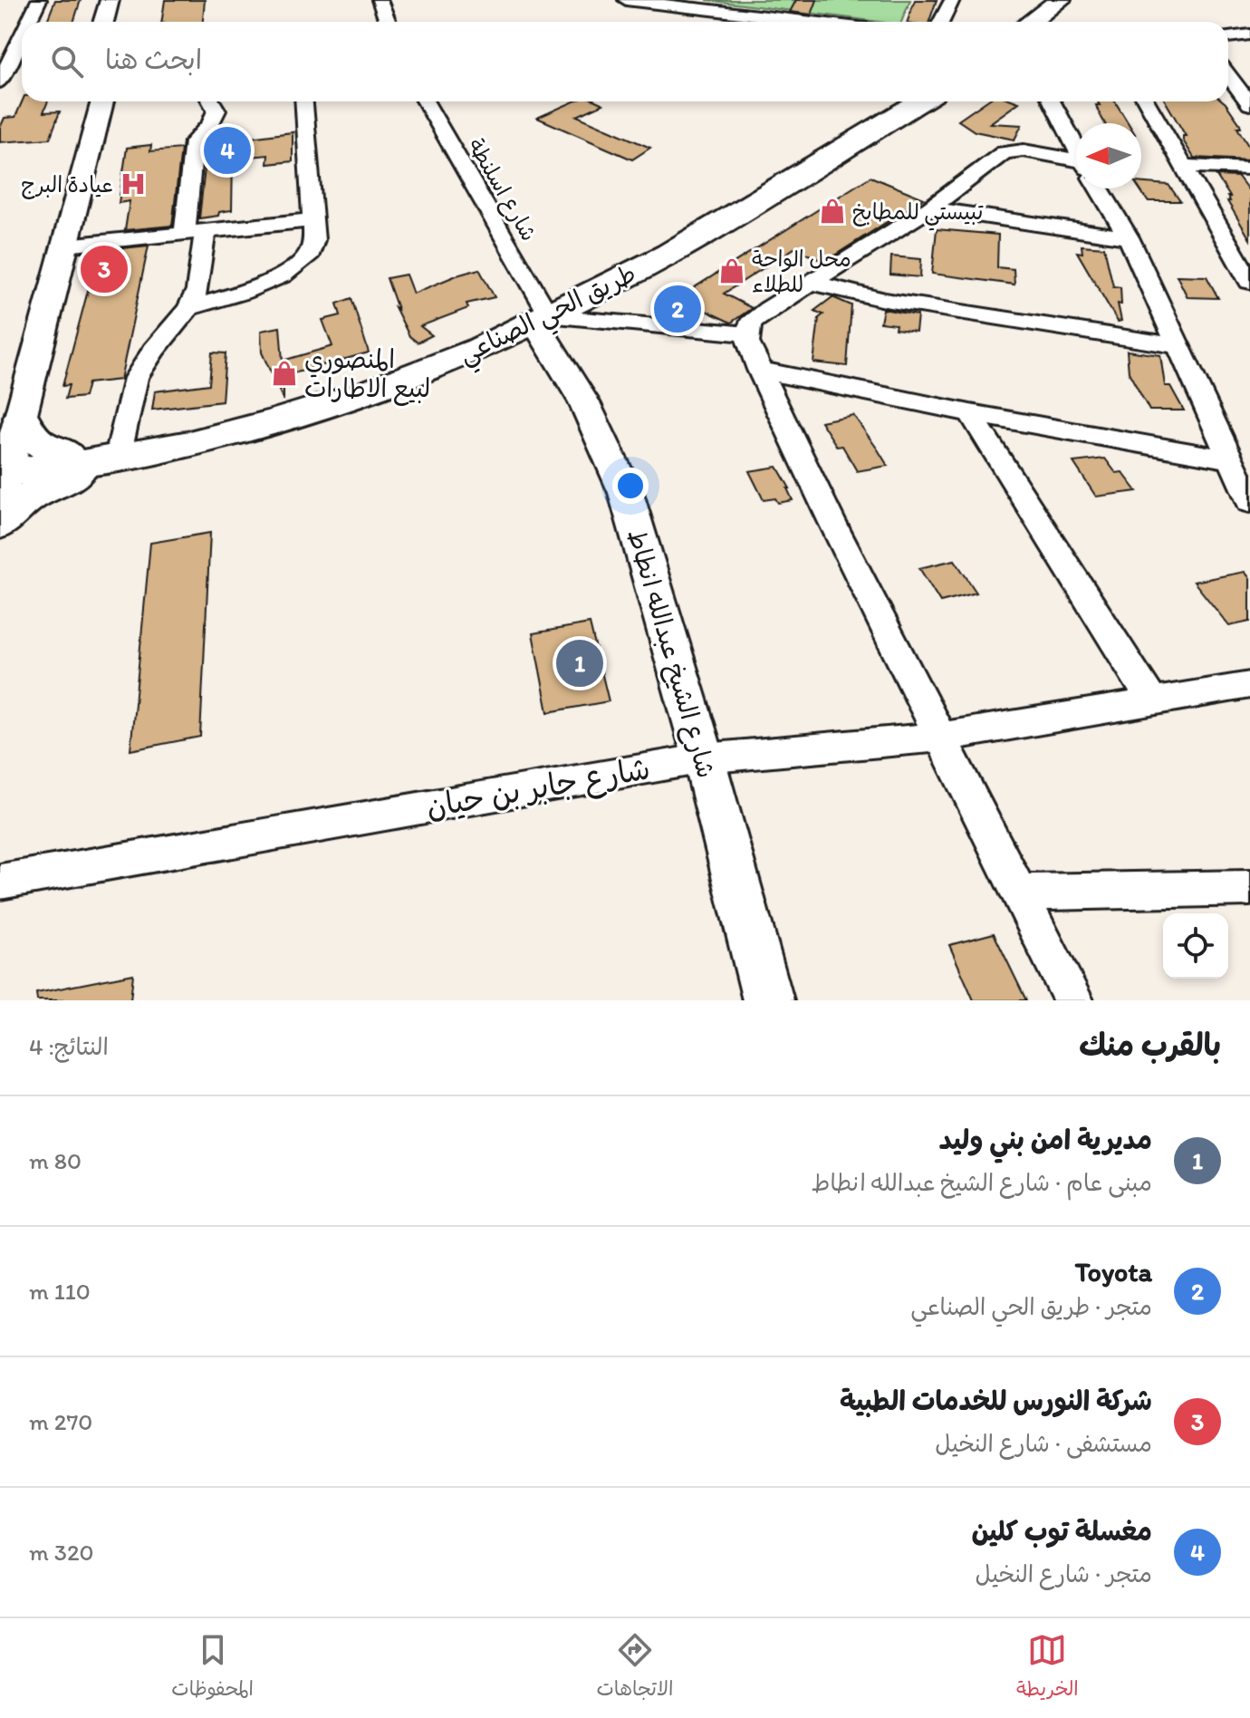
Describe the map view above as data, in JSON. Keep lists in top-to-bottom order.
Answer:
{
  "streets": {
    "highway": ["طريق الحي الصناعي"],
    "main road": ["شارع الشيخ عبدالله انطاط"],
    "street": ["شارع اسلنطة", "شارع جابر بن حيان"]
  },
  "crossings": [
    ["شارع اسلنطة", "طريق الحي الصناعي"],
    ["شارع اسلنطة", "شارع الشيخ عبدالله انطاط"],
    ["طريق الحي الصناعي", "شارع الشيخ عبدالله انطاط"],
    ["شارع الشيخ عبدالله انطاط", "شارع جابر بن حيان"]
  ],
  "places": {
    "hospital": ["عيادة البرج"],
    "shop": ["تبيستي للمطابخ", "محل الواحة للطلاء", "المنصوري لبيع الاطارات"]
  },
  "north": "left",
  "page": {
    "search": "ابحث هنا",
    "pins": [
      "4",
      "3",
      "2",
      "1"
    ],
    "heading": ["بالقرب منك", "النتائج: 4"],
    "list": [
      {
        "mark": "1",
        "name": "مديرية امن بني وليد",
        "note": "مبنى عام · شارع الشيخ عبدالله انطاط",
        "value": "80 m"
      },
      {
        "mark": "2",
        "name": "Toyota",
        "note": "متجر · طريق الحي الصناعي",
        "value": "110 m"
      },
      {
        "mark": "3",
        "name": "شركة النورس للخدمات الطبية",
        "note": "مستشفى · شارع النخيل",
        "value": "270 m"
      },
      {
        "mark": "4",
        "name": "مغسلة توب كلين",
        "note": "متجر · شارع النخيل",
        "value": "320 m"
      }
    ],
    "nav": ["الخريطة", "الاتجاهات", "المحفوظات"]
  }
}
